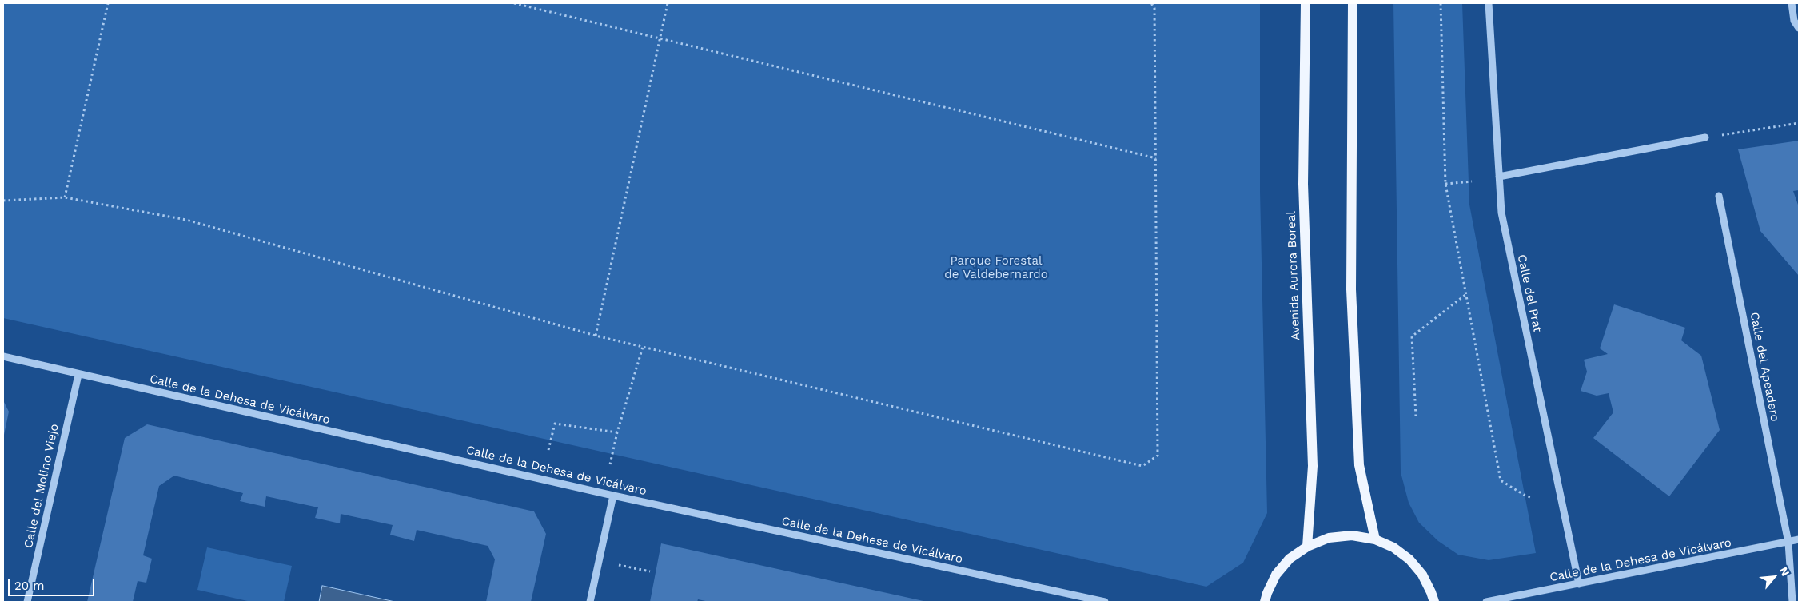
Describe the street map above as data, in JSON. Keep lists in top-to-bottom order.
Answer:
{
  "streets": {
    "main road": ["Avenida Aurora Boreal"],
    "street": [
      "Calle del Prat",
      "Calle del Apeadero",
      "Calle de la Dehesa de Vicálvaro",
      "Calle del Molino Viejo"
    ]
  },
  "crossings": [
    ["Calle del Prat", "Calle de la Dehesa de Vicálvaro"],
    ["Calle del Apeadero", "Calle de la Dehesa de Vicálvaro"],
    ["Calle de la Dehesa de Vicálvaro", "Calle del Molino Viejo"]
  ],
  "parks": ["Parque Forestal de Valdebernardo"],
  "scale_bar": "20 m",
  "north": "top right"
}
